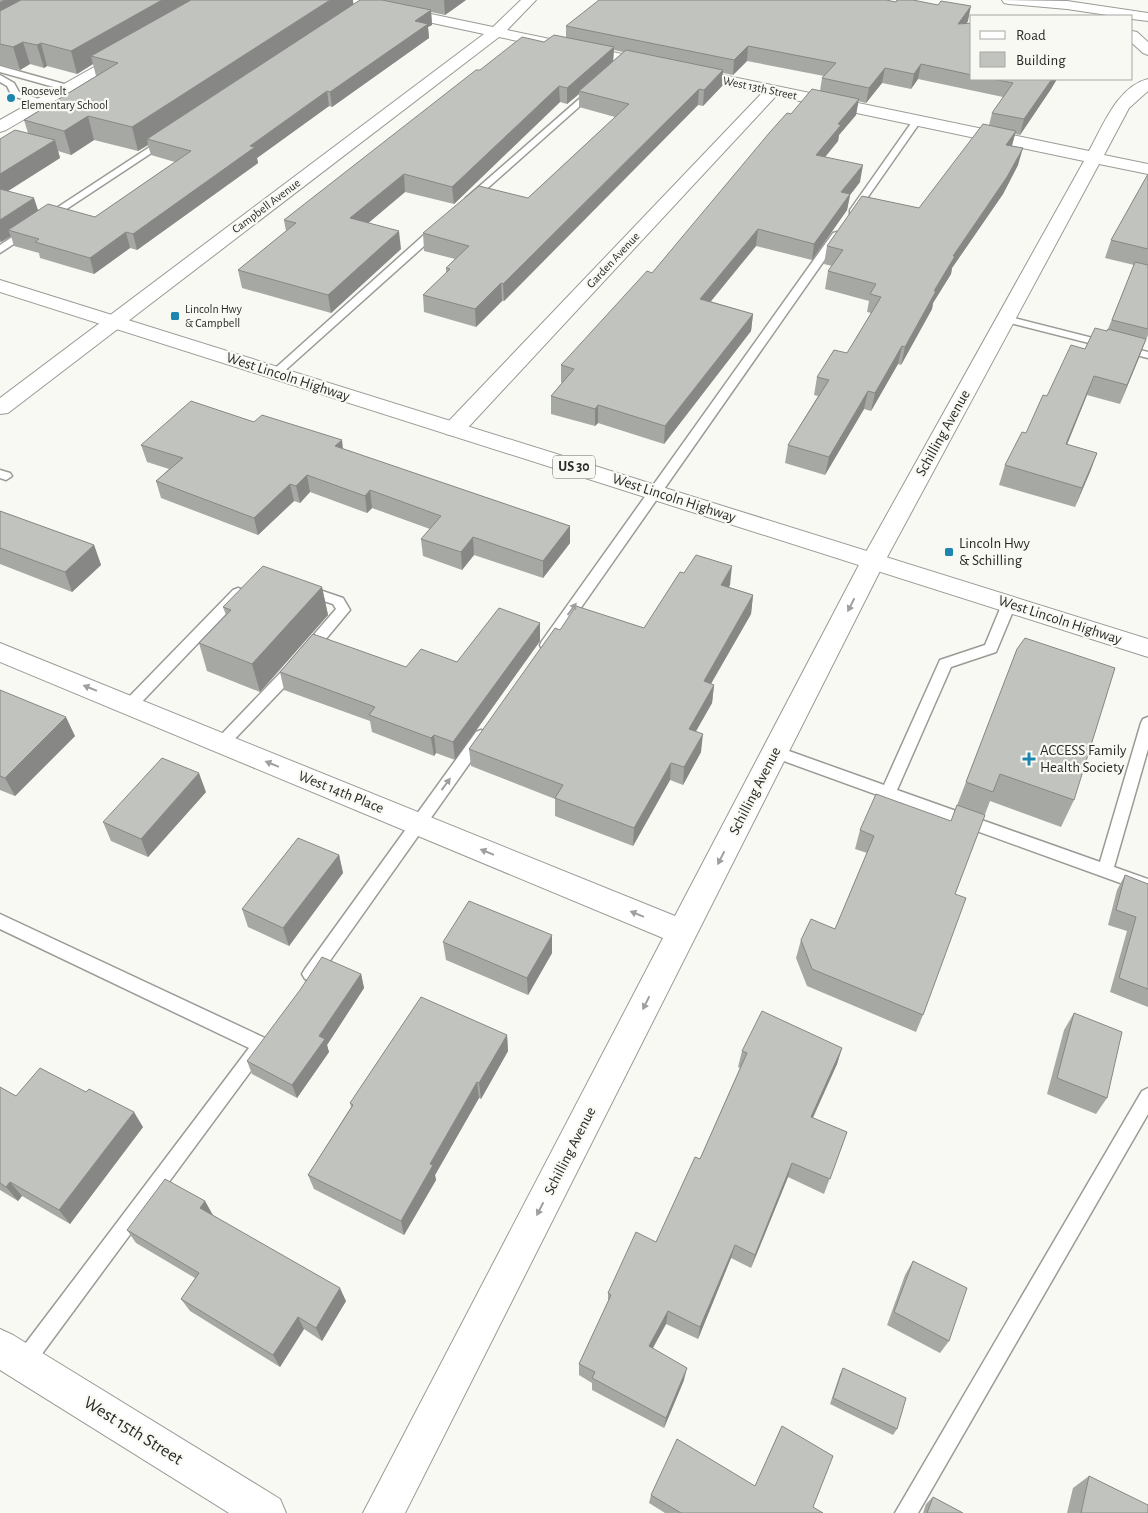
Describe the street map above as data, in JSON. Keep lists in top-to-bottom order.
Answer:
{
  "streets": {
    "street": [
      "West 13th Street",
      "Campbell Avenue",
      "Garden Avenue",
      "West Lincoln Highway",
      "Schilling Avenue",
      "US 30",
      "West 14th Place",
      "West 15th Street"
    ]
  },
  "crossings": [
    ["West 13th Street", "Campbell Avenue"],
    ["West 13th Street", "Garden Avenue"],
    ["West 13th Street", "Schilling Avenue"],
    ["Campbell Avenue", "West Lincoln Highway"],
    ["Garden Avenue", "West Lincoln Highway"],
    ["West Lincoln Highway", "Schilling Avenue"],
    ["Schilling Avenue", "West 14th Place"]
  ],
  "one_way": ["Schilling Avenue", "West 14th Place"],
  "places": {
    "other": ["Roosevelt Elementary School"],
    "transit": ["Lincoln Hwy & Campbell", "Lincoln Hwy & Schilling"],
    "health": ["ACCESS Family Health Society"]
  },
  "legend": ["Road", "Building"]
}
